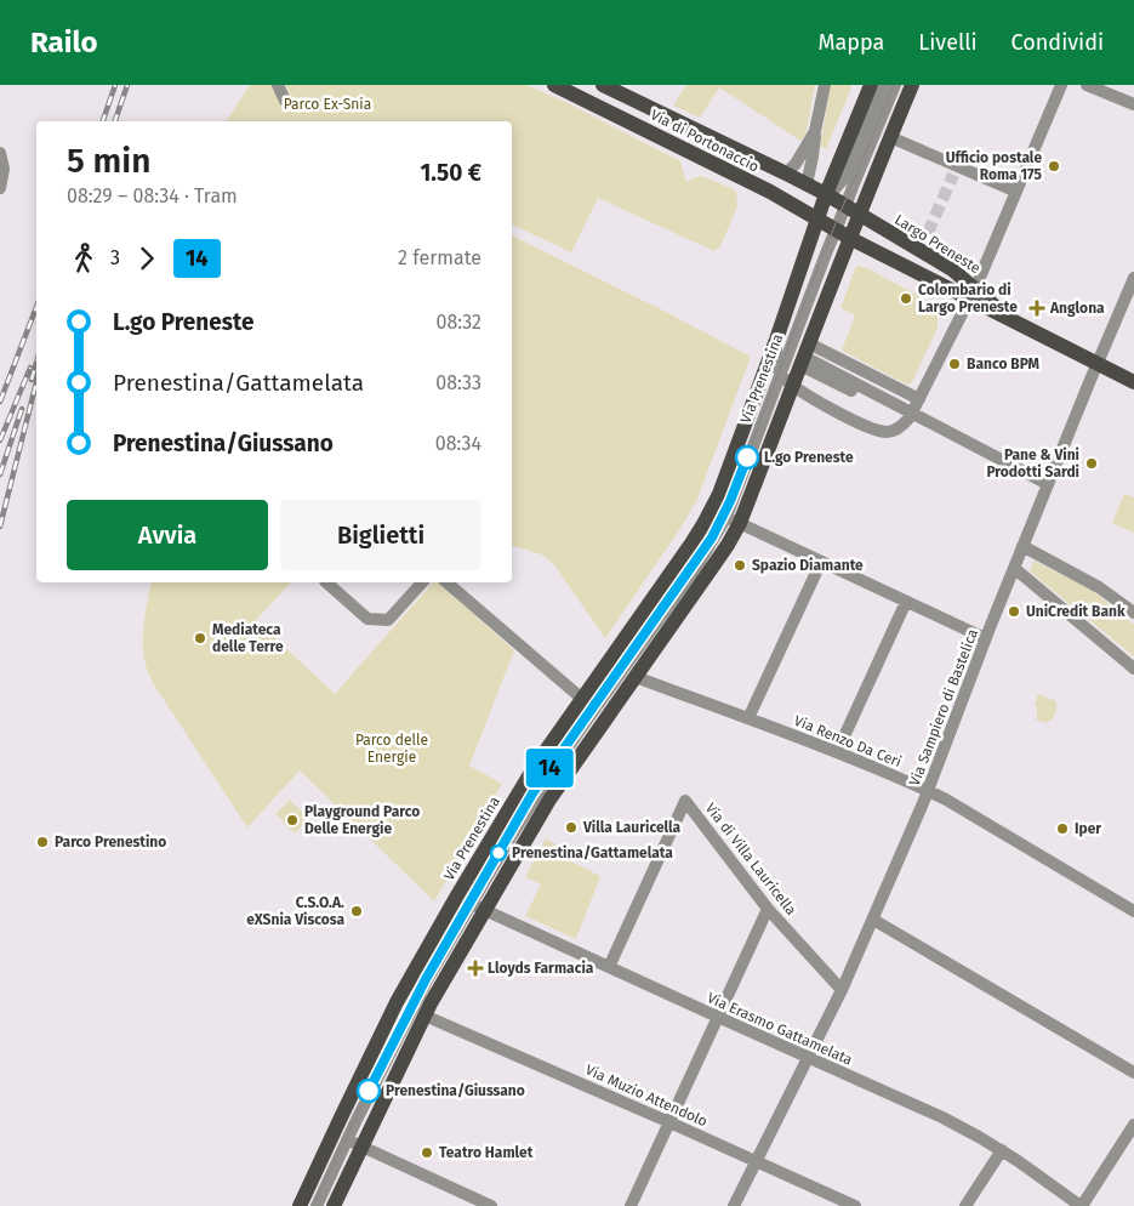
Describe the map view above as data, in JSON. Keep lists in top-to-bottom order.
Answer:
{
  "streets": {
    "main road": ["Via di Portonaccio", "Largo Preneste", "Via Prenestina"],
    "street": [
      "Via Sampiero di Bastelica",
      "Via Renzo Da Ceri",
      "Via di Villa Lauricella",
      "Via Erasmo Gattamelata",
      "Via Muzio Attendolo"
    ]
  },
  "crossings": [
    ["Via di Portonaccio", "Largo Preneste"],
    ["Via di Portonaccio", "Via Prenestina"],
    ["Largo Preneste", "Via Prenestina"],
    ["Via Prenestina", "Via Renzo Da Ceri"],
    ["Via Prenestina", "Via Erasmo Gattamelata"],
    ["Via Prenestina", "Via Muzio Attendolo"],
    ["Via Sampiero di Bastelica", "Via Renzo Da Ceri"],
    ["Via Sampiero di Bastelica", "Via di Villa Lauricella"],
    ["Via Sampiero di Bastelica", "Via Erasmo Gattamelata"],
    ["Via Sampiero di Bastelica", "Via Muzio Attendolo"],
    ["Via di Villa Lauricella", "Via Erasmo Gattamelata"]
  ],
  "parks": ["Parco Ex-Snia", "Parco delle Energie"],
  "places": {
    "other": [
      "Ufficio postale Roma 175",
      "Colombario di Largo Preneste",
      "Banco BPM",
      "L.go Preneste",
      "Pane & Vini Prodotti Sardi",
      "Spazio Diamante",
      "UniCredit Bank",
      "Mediateca delle Terre",
      "Playground Parco Delle Energie",
      "Villa Lauricella",
      "Iper",
      "Parco Prenestino",
      "Prenestina/Gattamelata",
      "C.S.O.A. eXSnia Viscosa",
      "Prenestina/Giussano",
      "Teatro Hamlet"
    ],
    "health": ["Anglona", "Lloyds Farmacia"]
  },
  "lines": ["tram line 14"],
  "page": {
    "header": "Railo",
    "nav": ["Mappa", "Livelli", "Condividi"],
    "on_map": "14",
    "heading": ["5 min", "08:29 – 08:34 · Tram", "1.50 €"],
    "legs": ["3", "14", "2 fermate"],
    "list": [
      {
        "name": "L.go Preneste",
        "value": "08:32"
      },
      {
        "name": "Prenestina/Gattamelata",
        "value": "08:33"
      },
      {
        "name": "Prenestina/Giussano",
        "value": "08:34"
      }
    ],
    "buttons": ["Avvia", "Biglietti"]
  }
}
